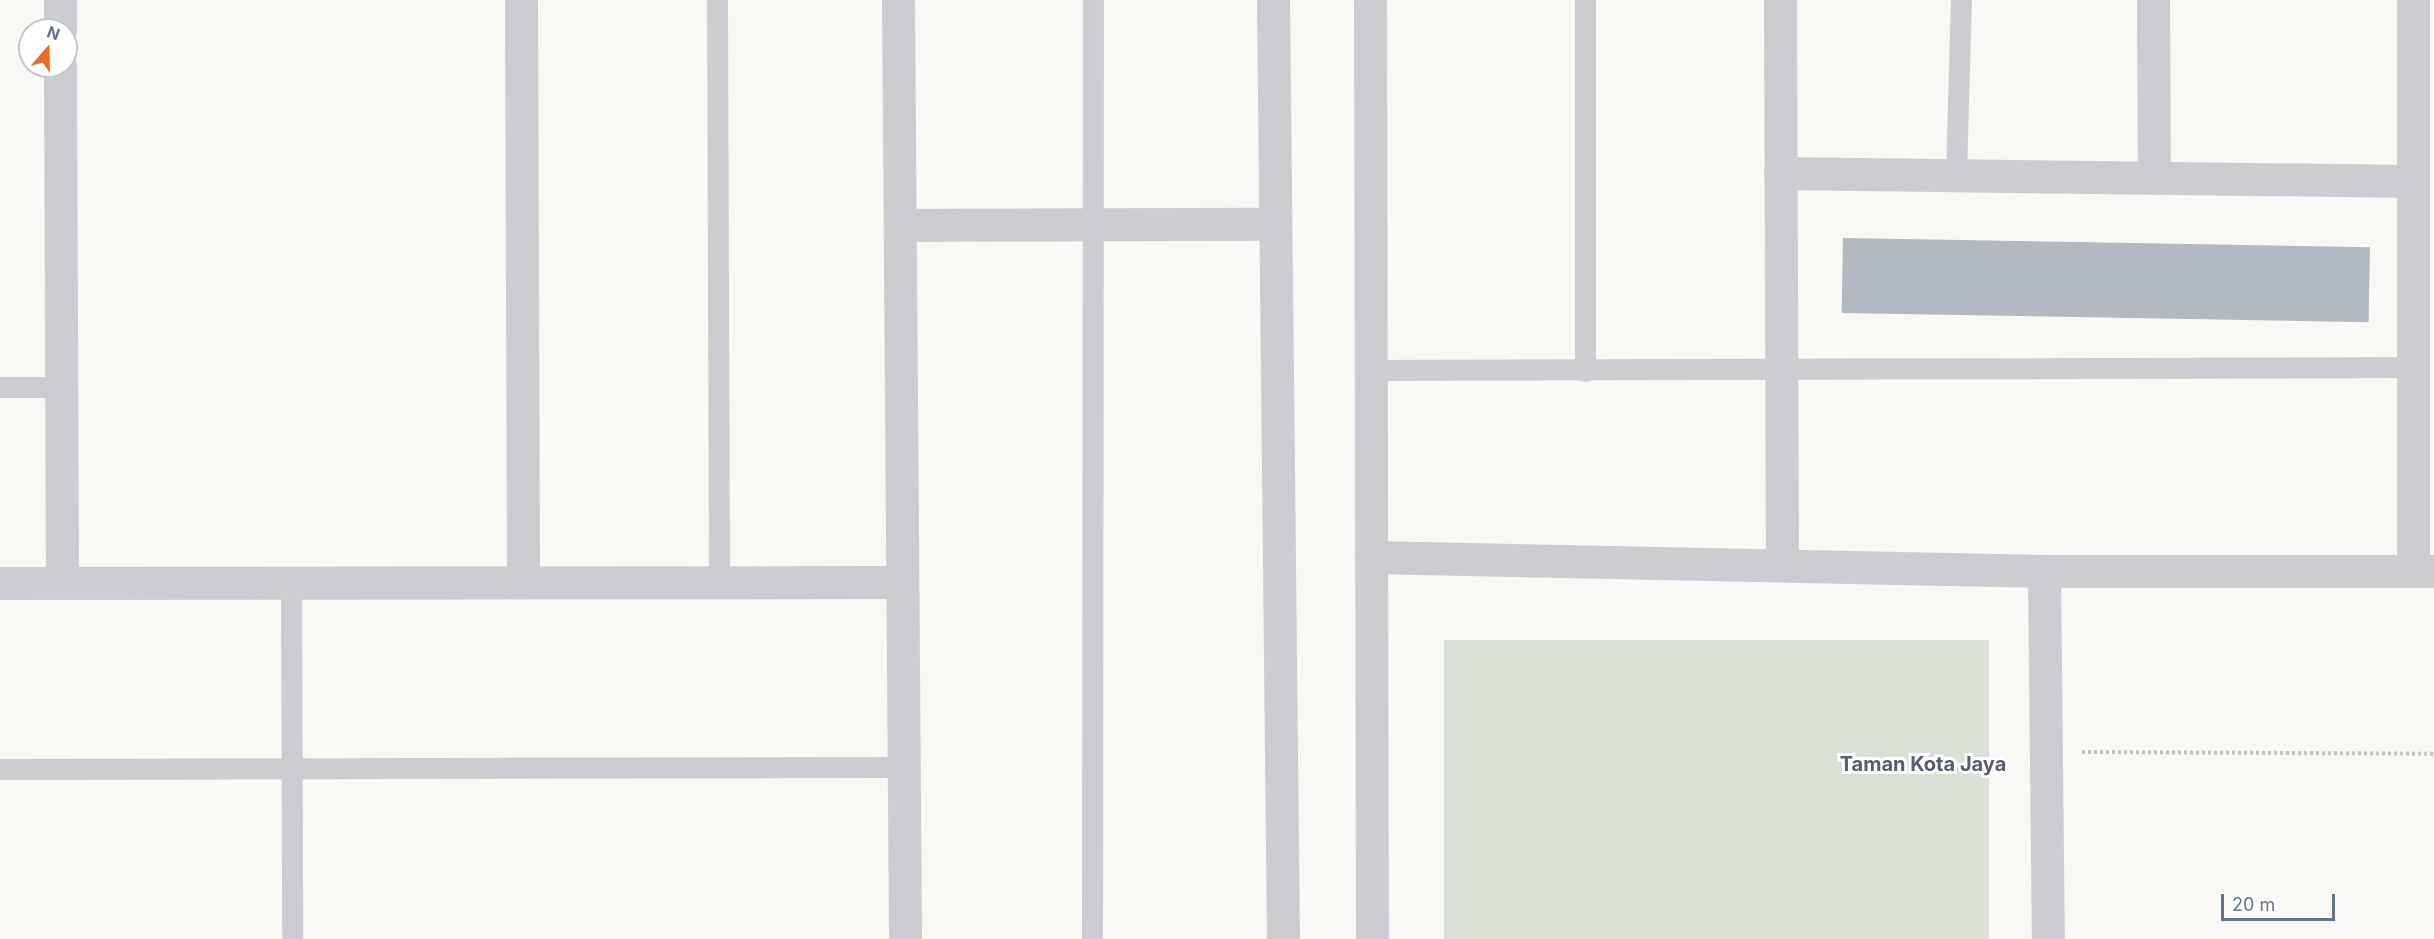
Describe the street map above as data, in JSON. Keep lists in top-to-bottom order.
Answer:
{
  "districts": ["Taman Kota Jaya"],
  "scale_bar": "20 m",
  "north": "top"
}
